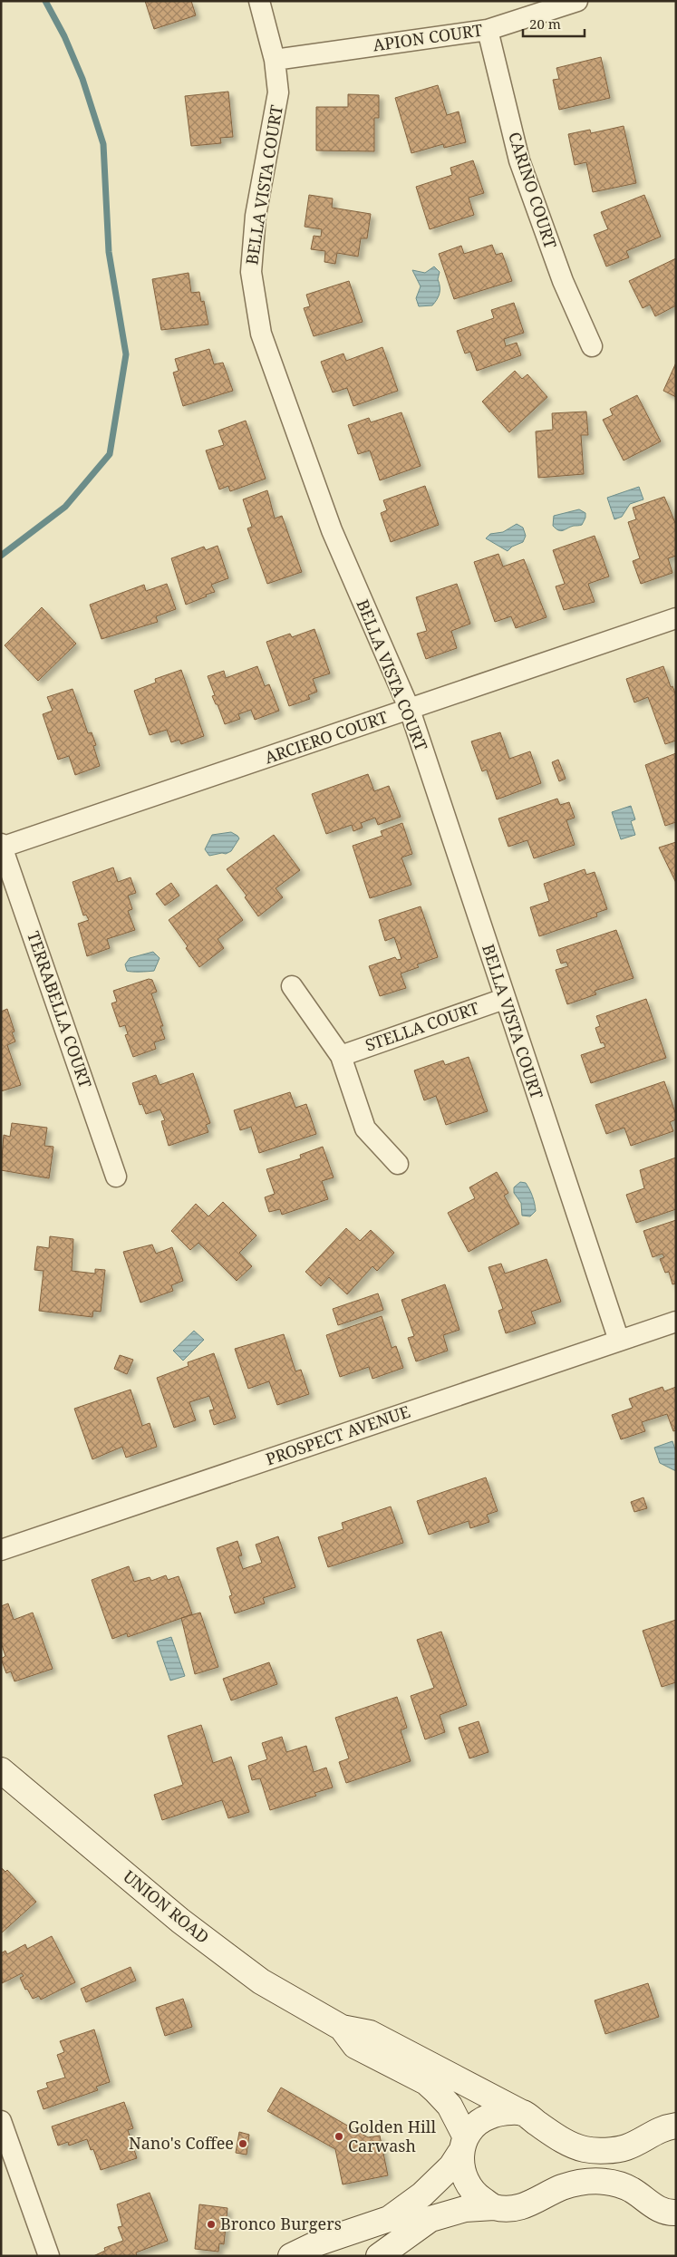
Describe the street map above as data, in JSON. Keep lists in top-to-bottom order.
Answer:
{
  "streets": {
    "main road": ["UNION ROAD"],
    "street": [
      "APION COURT",
      "BELLA VISTA COURT",
      "CARINO COURT",
      "ARCIERO COURT",
      "TERRABELLA COURT",
      "STELLA COURT",
      "PROSPECT AVENUE"
    ]
  },
  "crossings": [
    ["APION COURT", "BELLA VISTA COURT"],
    ["APION COURT", "CARINO COURT"],
    ["BELLA VISTA COURT", "ARCIERO COURT"],
    ["BELLA VISTA COURT", "STELLA COURT"],
    ["BELLA VISTA COURT", "PROSPECT AVENUE"],
    ["ARCIERO COURT", "TERRABELLA COURT"]
  ],
  "places": ["Golden Hill Carwash", "Nano's Coffee", "Bronco Burgers"],
  "scale_bar": "20 m"
}
